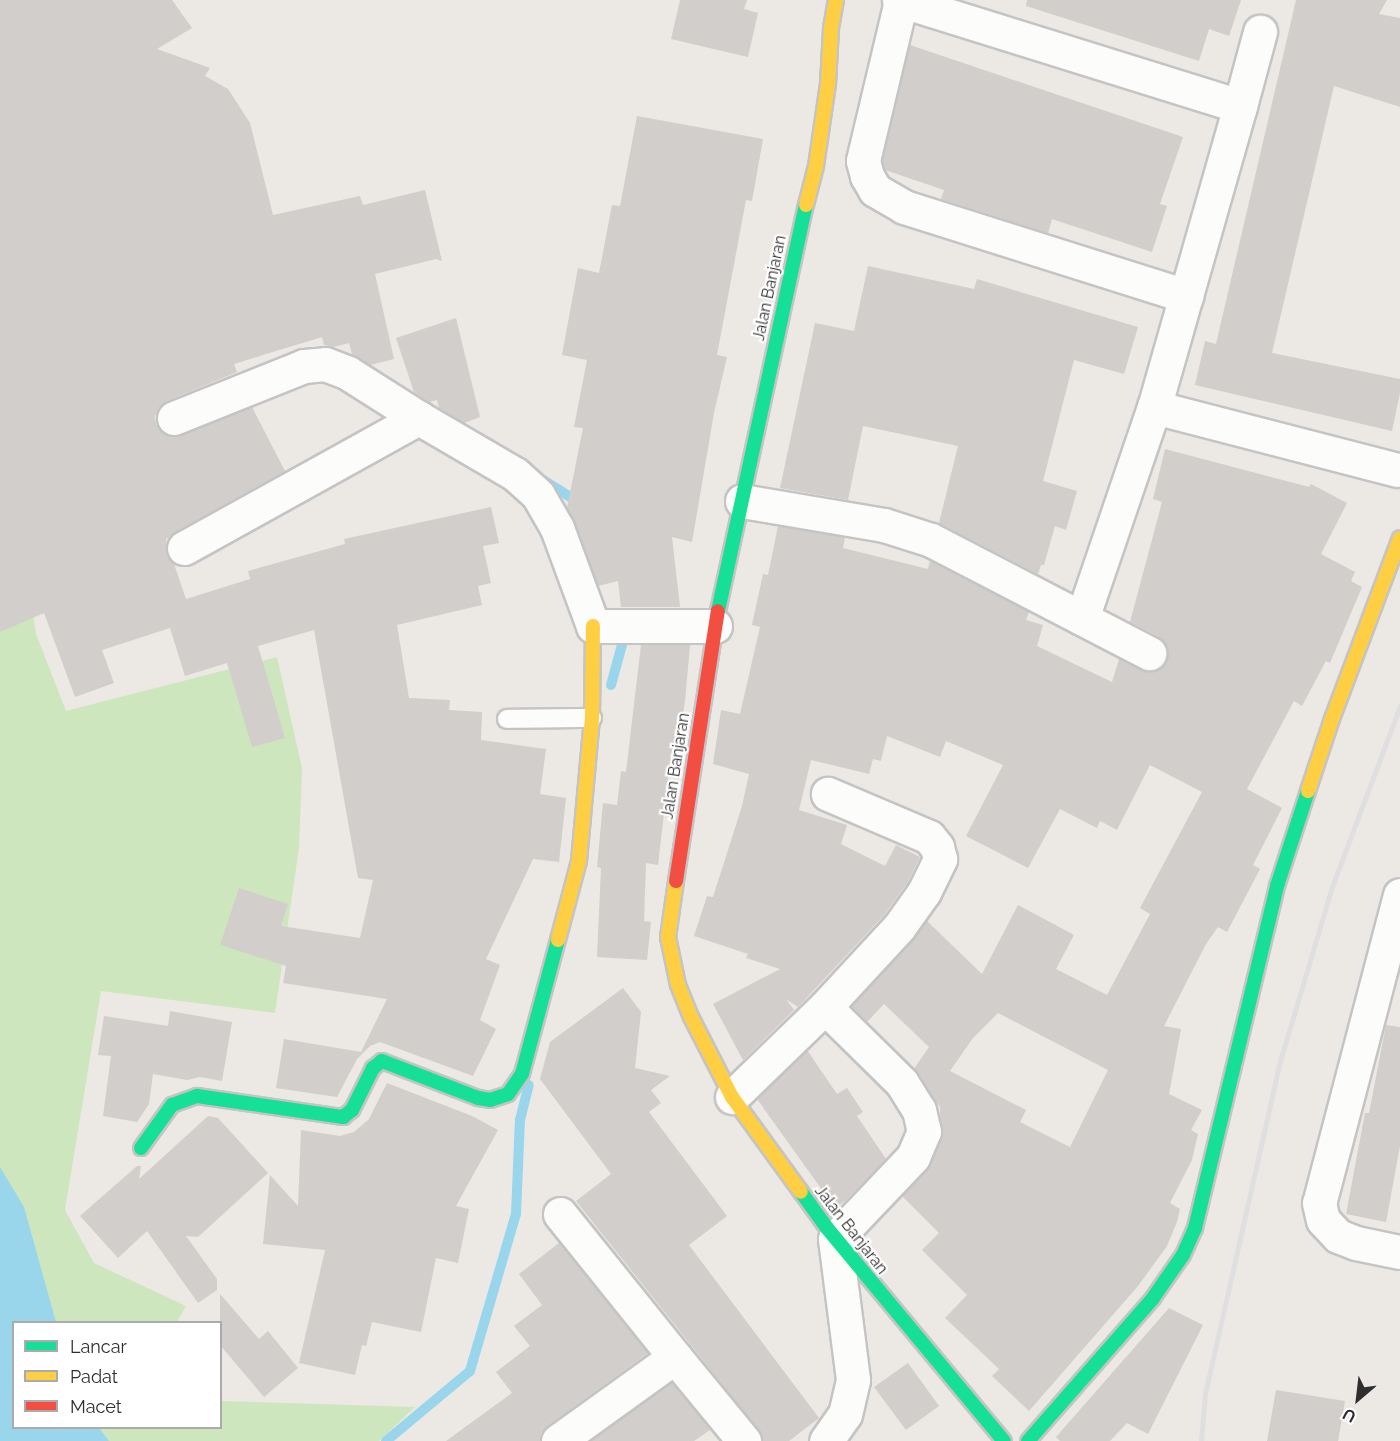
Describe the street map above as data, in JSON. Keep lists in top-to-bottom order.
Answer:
{
  "streets": {
    "street": ["Jalan Banjaran"]
  },
  "legend": ["Lancar", "Padat", "Macet"],
  "north": "bottom left"
}
